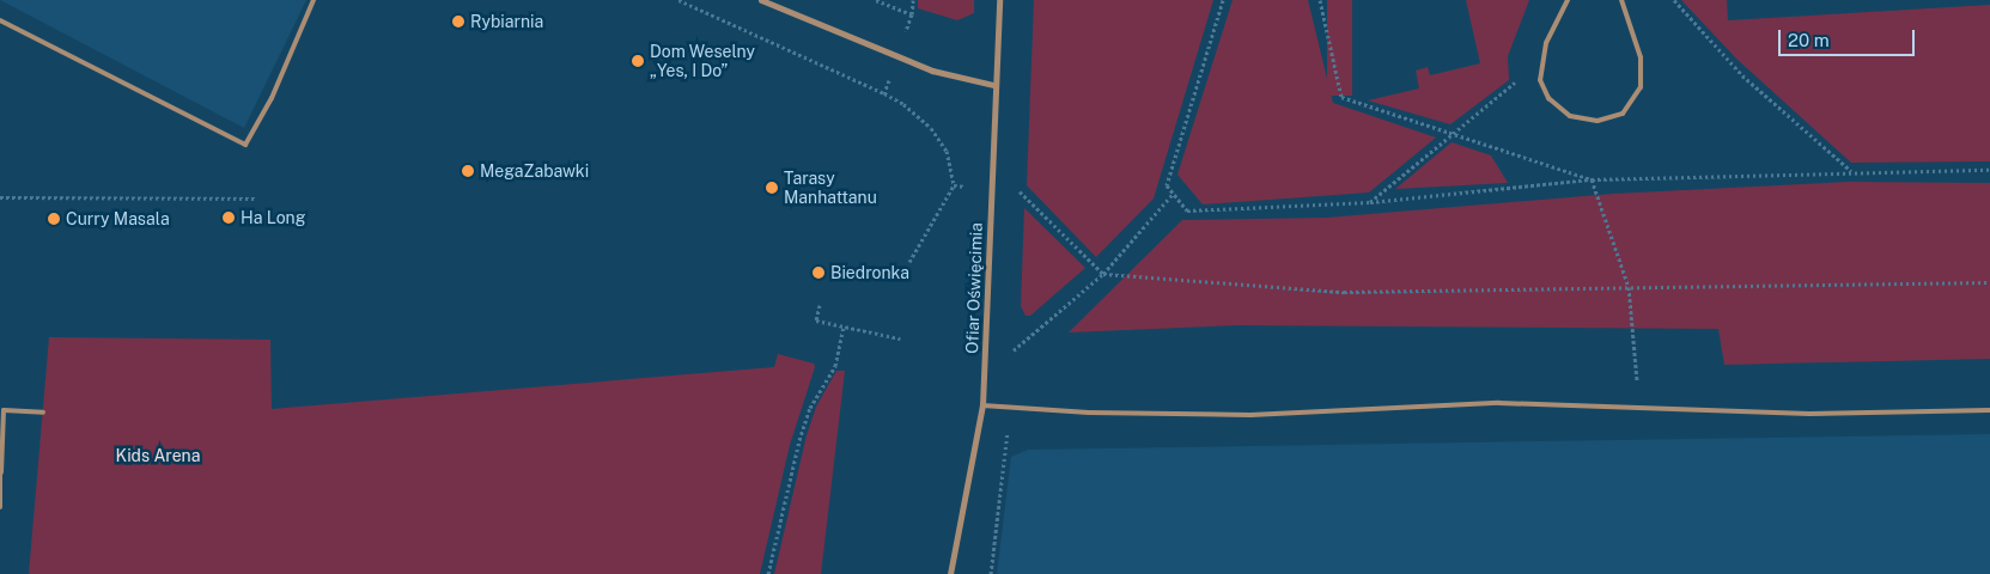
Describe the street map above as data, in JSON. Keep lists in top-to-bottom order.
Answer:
{
  "streets": {
    "street": ["Ofiar Oświęcimia"]
  },
  "parks": ["Kids Arena"],
  "places": [
    "Rybiarnia",
    "Dom Weselny „Yes, I Do”",
    "MegaZabawki",
    "Tarasy Manhattanu",
    "Ha Long",
    "Curry Masala",
    "Biedronka"
  ],
  "scale_bar": "20 m"
}
